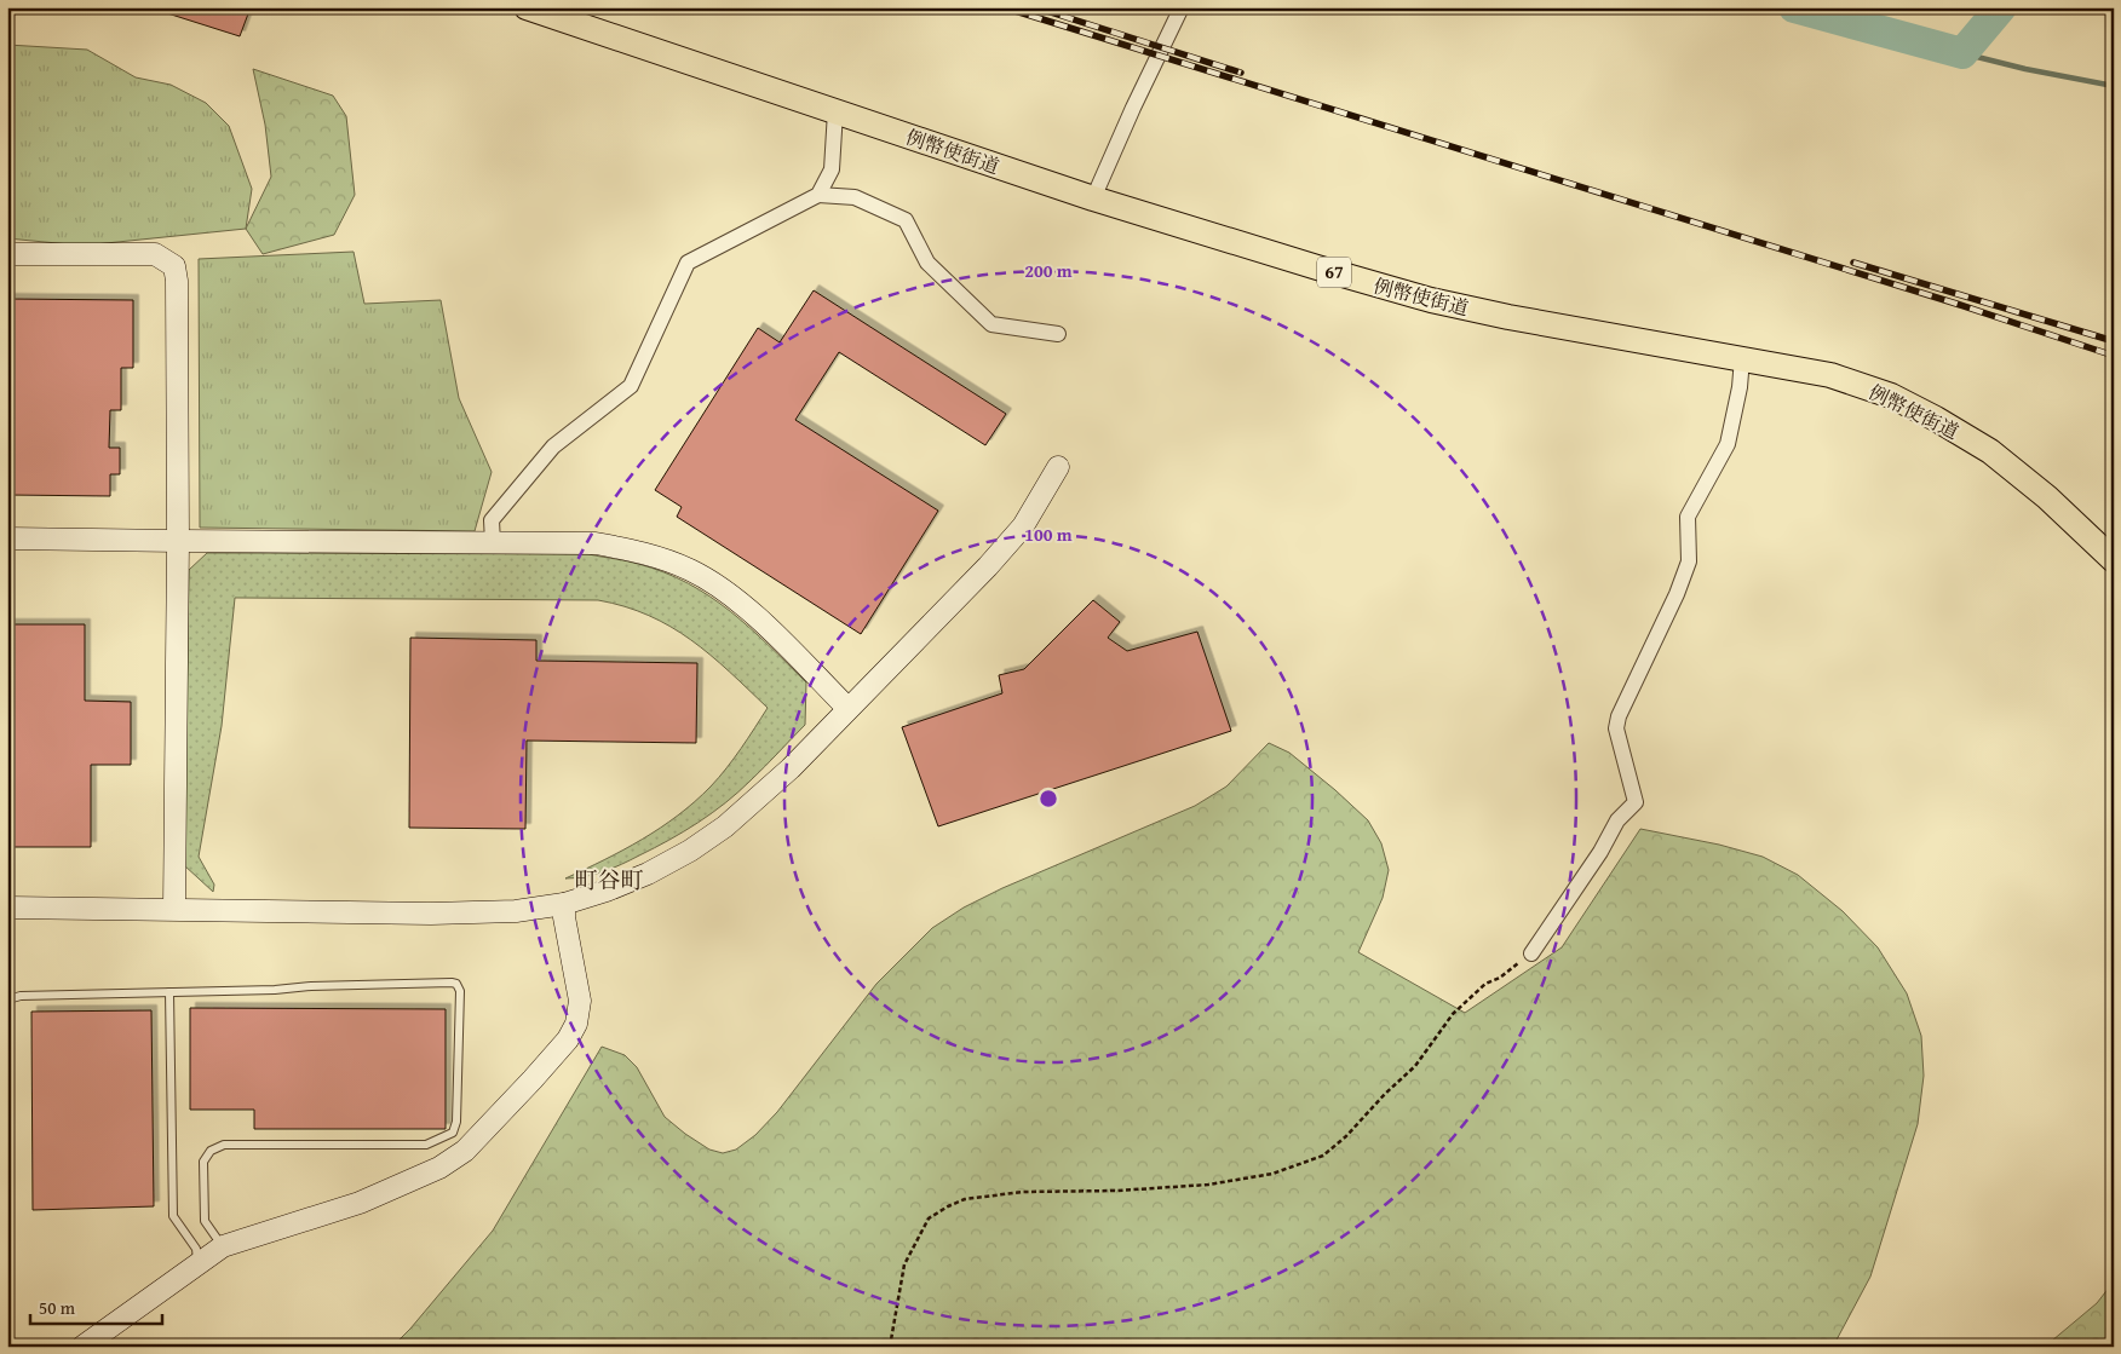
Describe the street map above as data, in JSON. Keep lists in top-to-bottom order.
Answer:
{
  "streets": {
    "main road": ["例幣使街道", "67"]
  },
  "districts": ["町谷町"],
  "scale_bar": "50 m",
  "rings": ["200 m", "100 m"]
}
